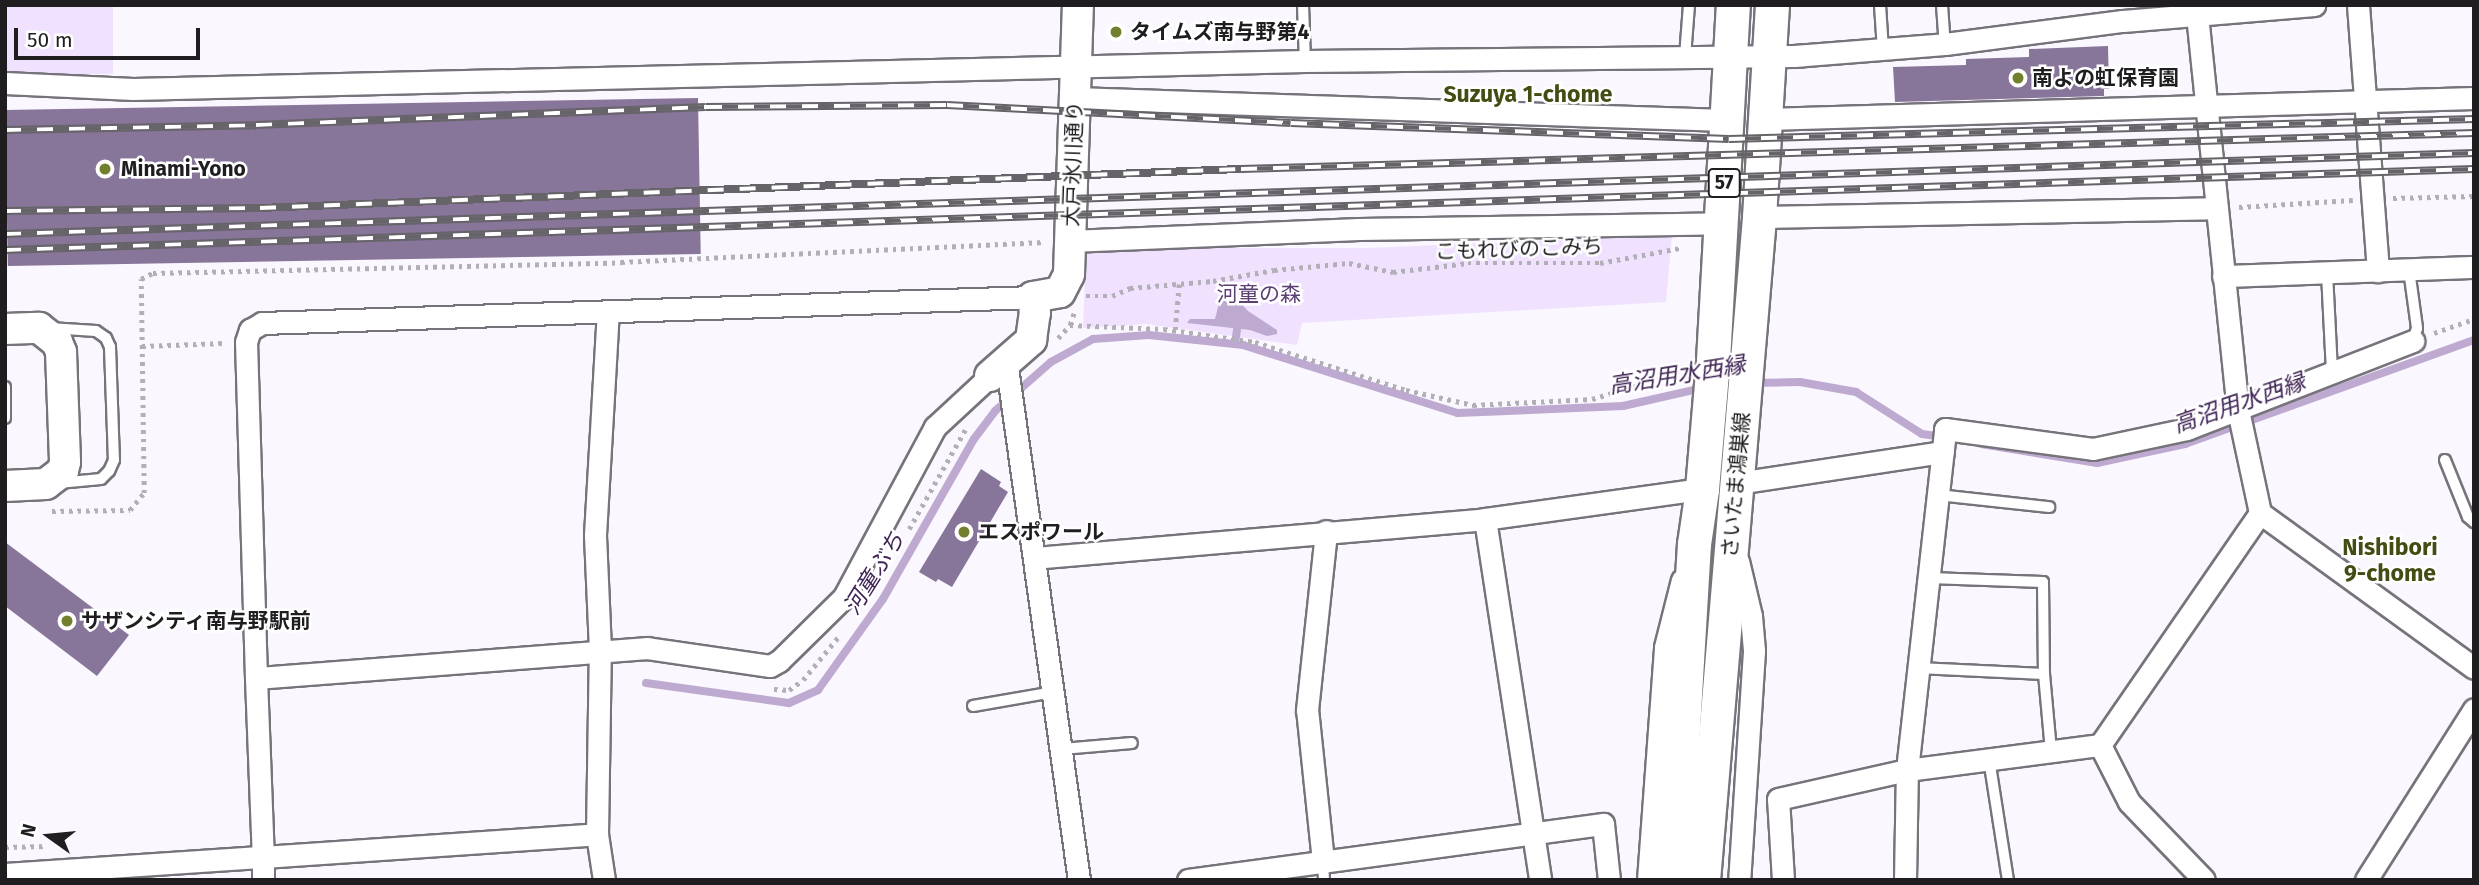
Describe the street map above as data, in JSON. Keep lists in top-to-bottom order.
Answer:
{
  "streets": {
    "main road": ["57", "さいたま鴻巣線"],
    "street": ["大戸氷川通り"],
    "path": ["こもれびのこみち"]
  },
  "crossings": [
    ["大戸氷川通り", "こもれびのこみち"]
  ],
  "districts": ["Suzuya 1-chome", "Nishibori 9-chome"],
  "water": ["高沼用水西縁", "河童ぶち"],
  "parks": ["河童の森"],
  "places": [
    "タイムズ南与野第4",
    "南よの虹保育園",
    "Minami-Yono",
    "エスポワール",
    "サザンシティ南与野駅前"
  ],
  "scale_bar": "50 m",
  "north": "left"
}
